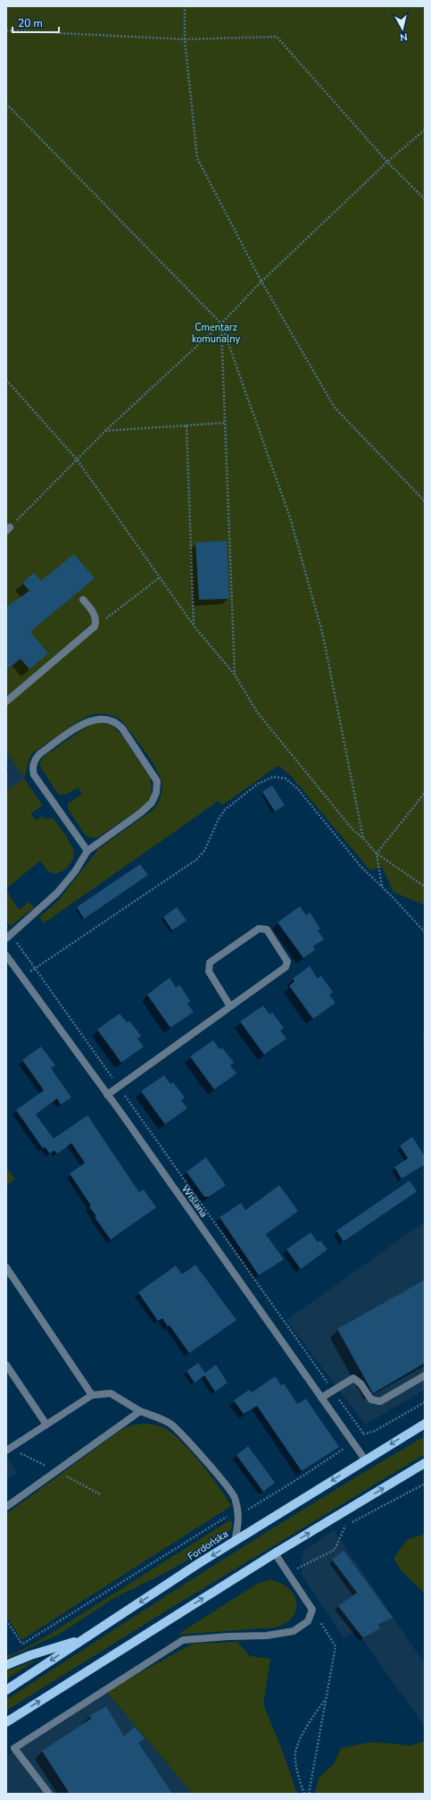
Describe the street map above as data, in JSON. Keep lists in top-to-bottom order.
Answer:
{
  "streets": {
    "main road": ["Fordońska"],
    "street": ["Wiślana"]
  },
  "crossings": [
    ["Wiślana", "Fordońska"]
  ],
  "parks": ["Cmentarz komunalny"],
  "scale_bar": "20 m",
  "north": "bottom"
}
